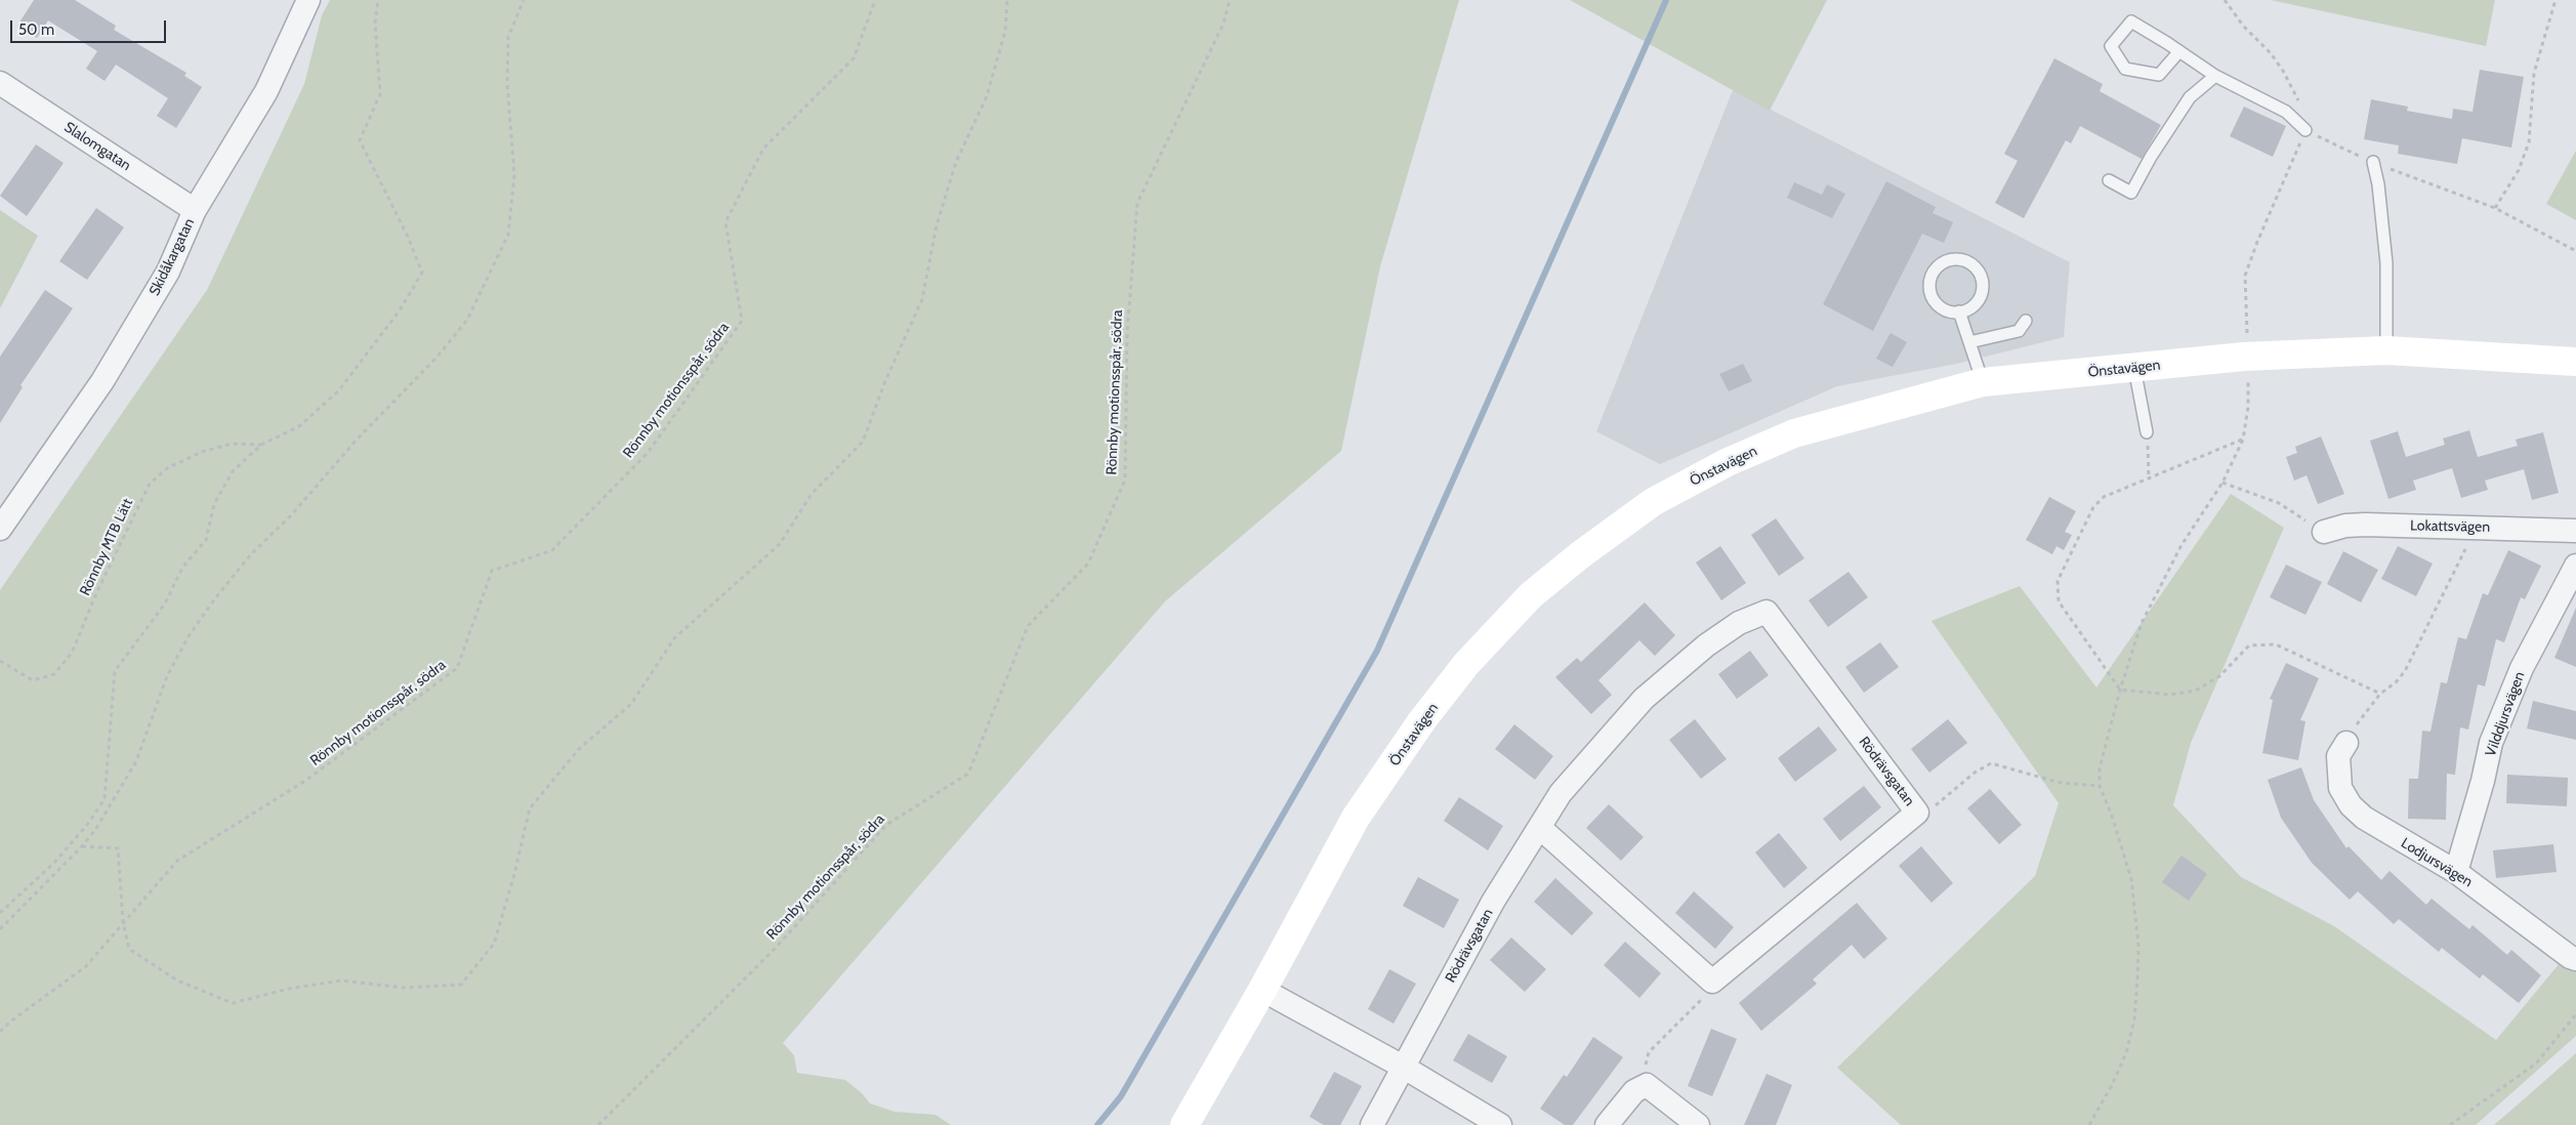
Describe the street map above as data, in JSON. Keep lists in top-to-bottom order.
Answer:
{
  "streets": {
    "street": [
      "Slalomgatan",
      "Skidåkargatan",
      "Önstavägen",
      "Lokattsvägen",
      "Vilddjursvägen",
      "Rödrävsgatan",
      "Lodjursvägen"
    ],
    "path": ["Rönnby motionsspår, södra", "Rönnby MTB Lätt"]
  },
  "crossings": [
    ["Slalomgatan", "Skidåkargatan"],
    ["Vilddjursvägen", "Lodjursvägen"]
  ],
  "scale_bar": "50 m"
}
